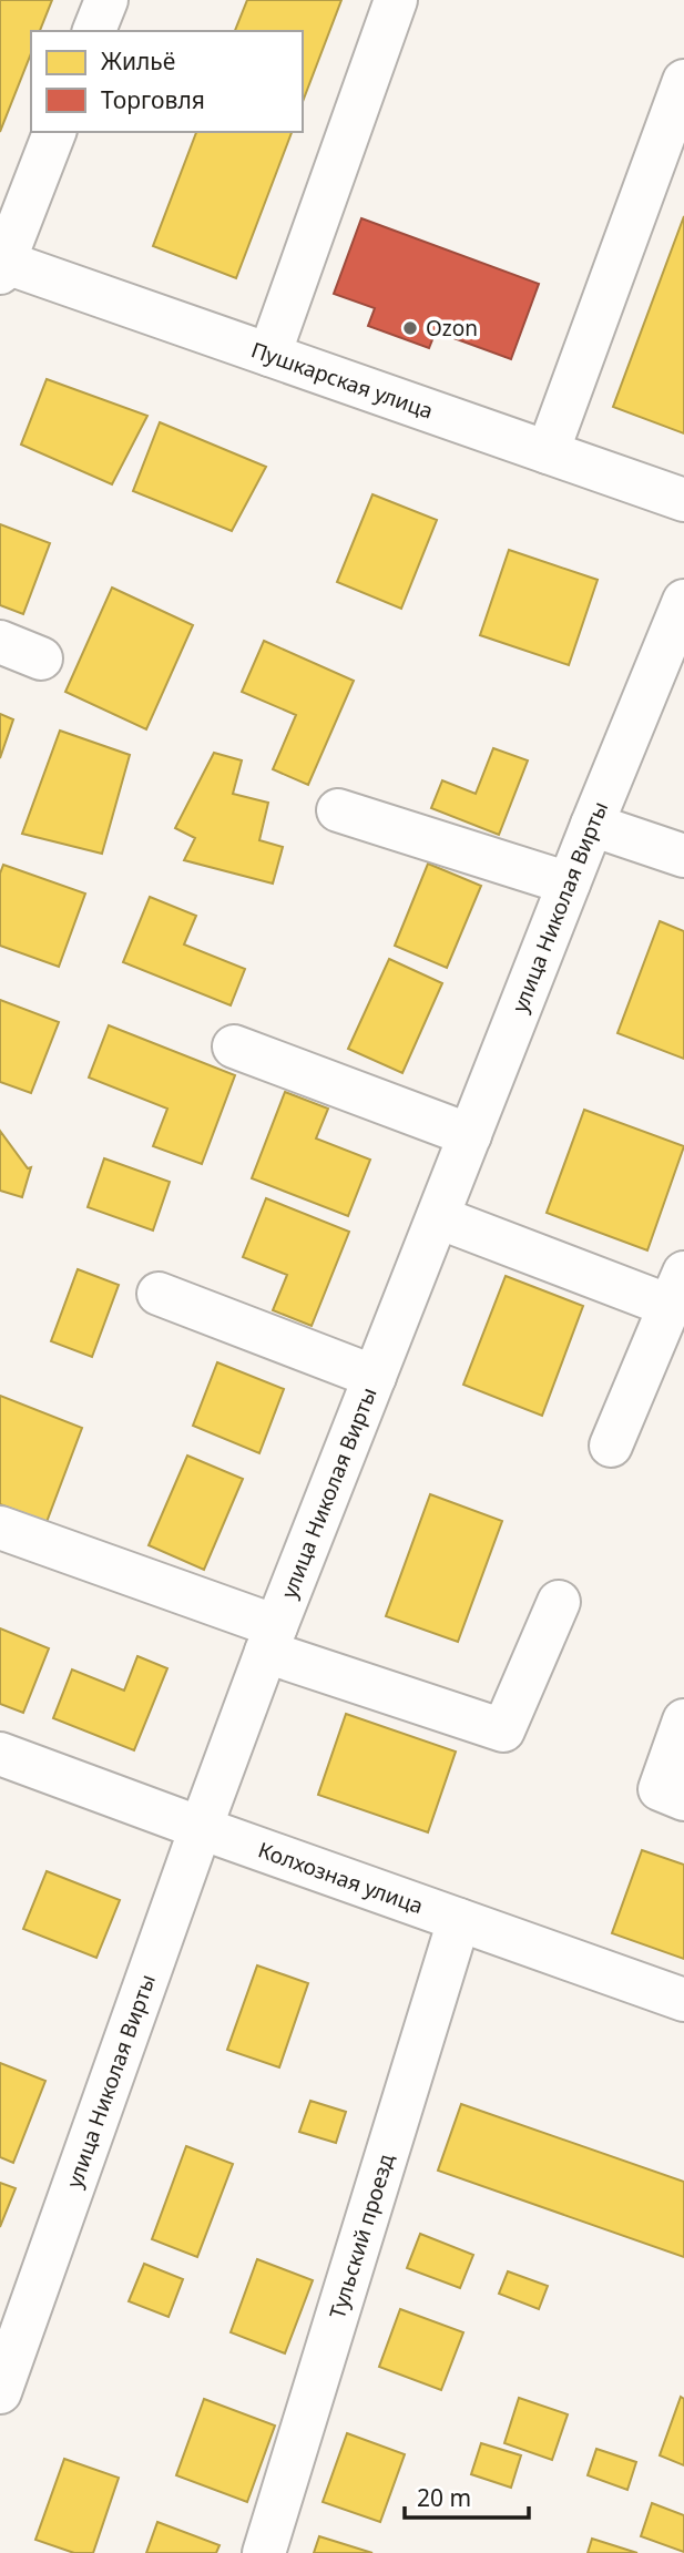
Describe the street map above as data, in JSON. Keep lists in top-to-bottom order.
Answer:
{
  "streets": {
    "street": [
      "Пушкарская улица",
      "улица Николая Вирты",
      "Колхозная улица",
      "Тульский проезд"
    ]
  },
  "crossings": [
    ["улица Николая Вирты", "Колхозная улица"],
    ["Колхозная улица", "Тульский проезд"]
  ],
  "places": ["Ozon"],
  "legend": ["Жильё", "Торговля"],
  "scale_bar": "20 m"
}
